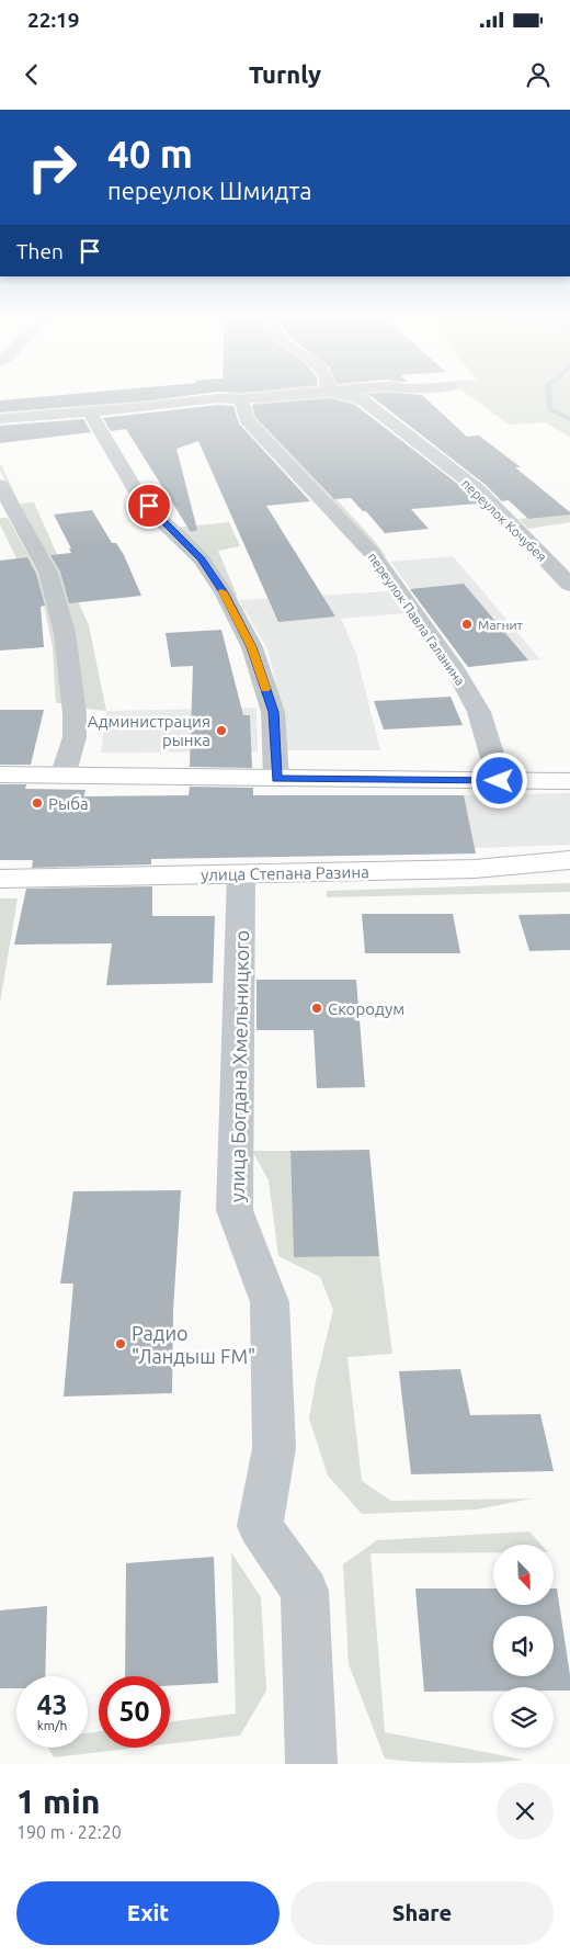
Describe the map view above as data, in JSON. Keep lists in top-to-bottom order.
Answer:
{
  "streets": {
    "main road": ["улица Степана Разина"],
    "street": ["переулок Кочубея", "переулок Павла Галанина", "улица Богдана Хмельницкого"]
  },
  "crossings": [
    ["улица Степана Разина", "улица Богдана Хмельницкого"]
  ],
  "places": [
    "Магнит",
    "Администрация рынка",
    "Рыба",
    "Скородум",
    "Радио \"Ландыш FM\""
  ],
  "north": "bottom right",
  "page": {
    "status": "22:19",
    "header": "Turnly",
    "turn": ["40 m", "переулок Шмидта"],
    "then": "Then",
    "speed": "43 km/h",
    "limit": "50",
    "heading": ["1 min", "190 m · 22:20"],
    "buttons": ["Exit", "Share"]
  }
}
